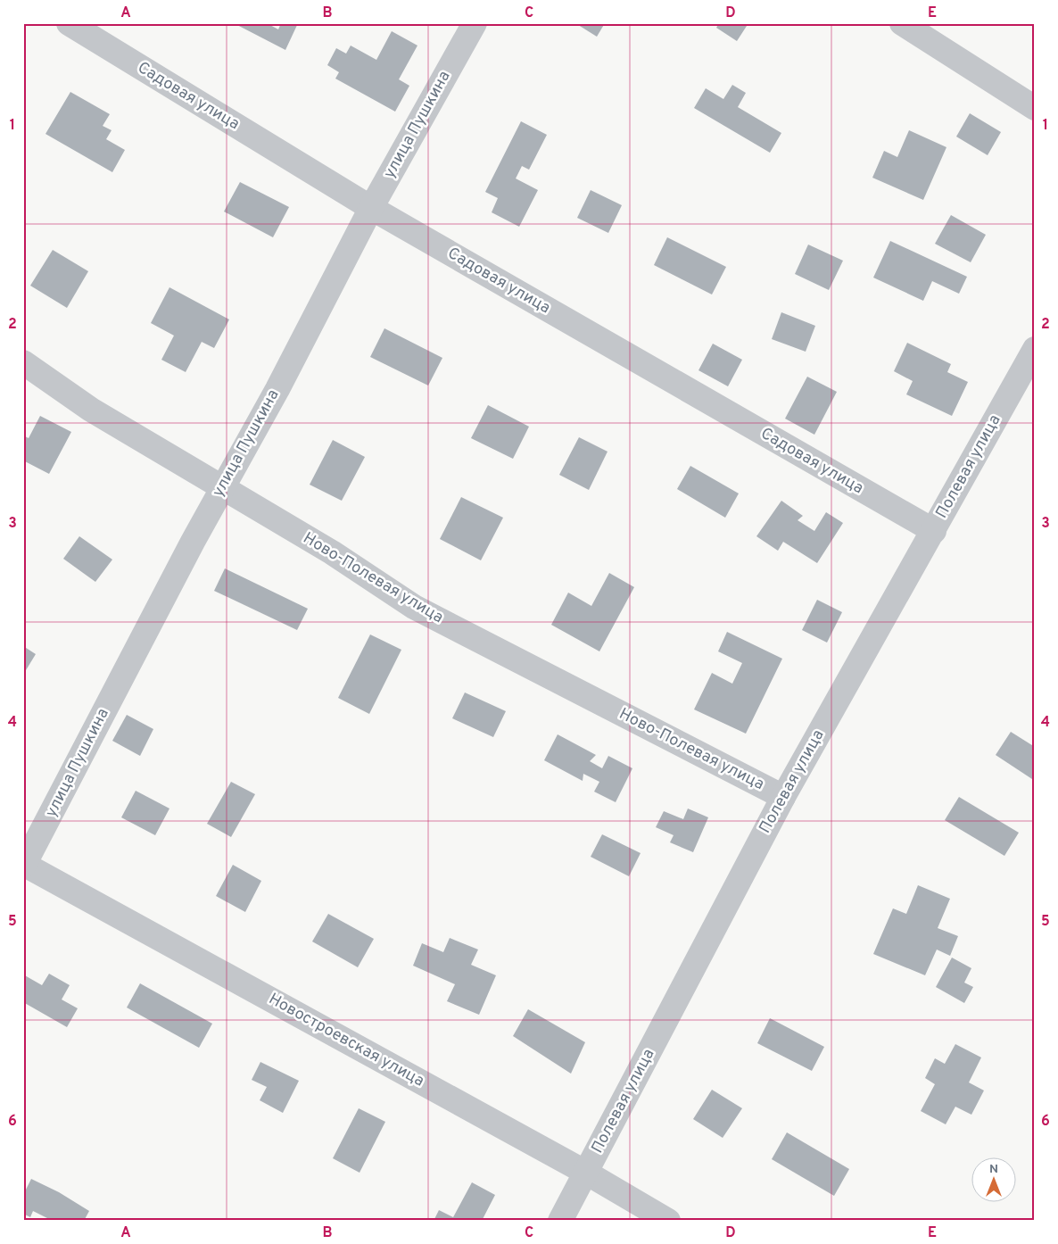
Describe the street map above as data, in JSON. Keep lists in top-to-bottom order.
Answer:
{
  "streets": {
    "street": [
      "Садовая улица",
      "улица Пушкина",
      "Полевая улица",
      "Ново-Полевая улица",
      "Новостроевская улица"
    ]
  },
  "crossings": [
    ["Садовая улица", "улица Пушкина"],
    ["Садовая улица", "Полевая улица"],
    ["улица Пушкина", "Ново-Полевая улица"],
    ["улица Пушкина", "Новостроевская улица"],
    ["Полевая улица", "Ново-Полевая улица"],
    ["Полевая улица", "Новостроевская улица"]
  ],
  "north": "top",
  "grid": {
    "columns": [
      "A",
      "B",
      "C",
      "D",
      "E"
    ],
    "rows": [
      "1",
      "2",
      "3",
      "4",
      "5",
      "6"
    ]
  }
}
